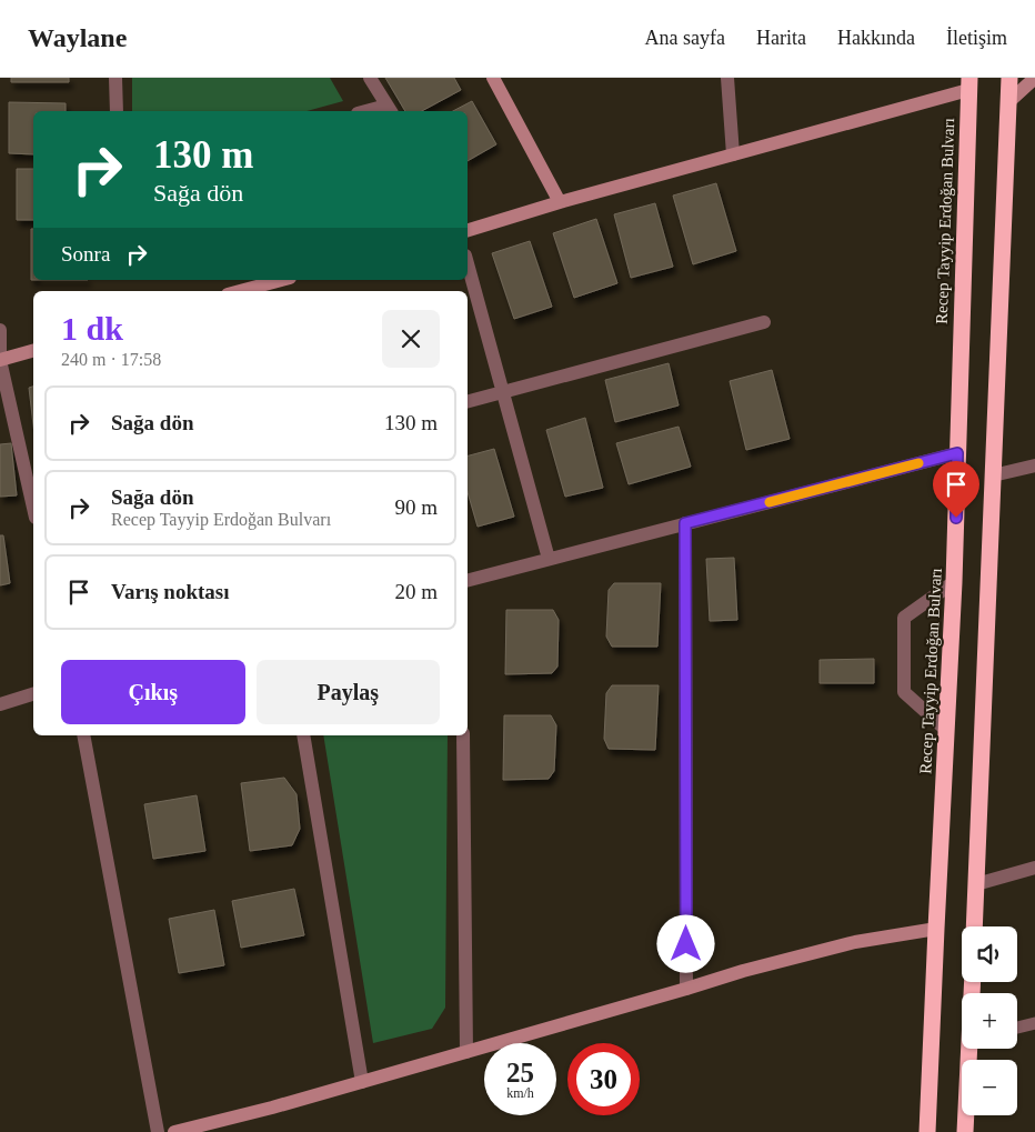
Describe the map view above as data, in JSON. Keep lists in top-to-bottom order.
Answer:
{
  "streets": {
    "highway": ["Recep Tayyip Erdoğan Bulvarı"]
  },
  "page": {
    "header": "Waylane",
    "nav": [
      "Ana sayfa",
      "Harita",
      "Hakkında",
      "İletişim"
    ],
    "turn": ["130 m", "Sağa dön"],
    "then": "Sonra",
    "heading": ["1 dk", "240 m · 17:58"],
    "list": [
      {
        "name": "Sağa dön",
        "value": "130 m"
      },
      {
        "name": "Sağa dön",
        "note": "Recep Tayyip Erdoğan Bulvarı",
        "value": "90 m"
      },
      {
        "name": "Varış noktası",
        "value": "20 m"
      }
    ],
    "buttons": ["Çıkış", "Paylaş"],
    "map_buttons": ["+", "−"],
    "speed": "25 km/h",
    "limit": "30"
  }
}
